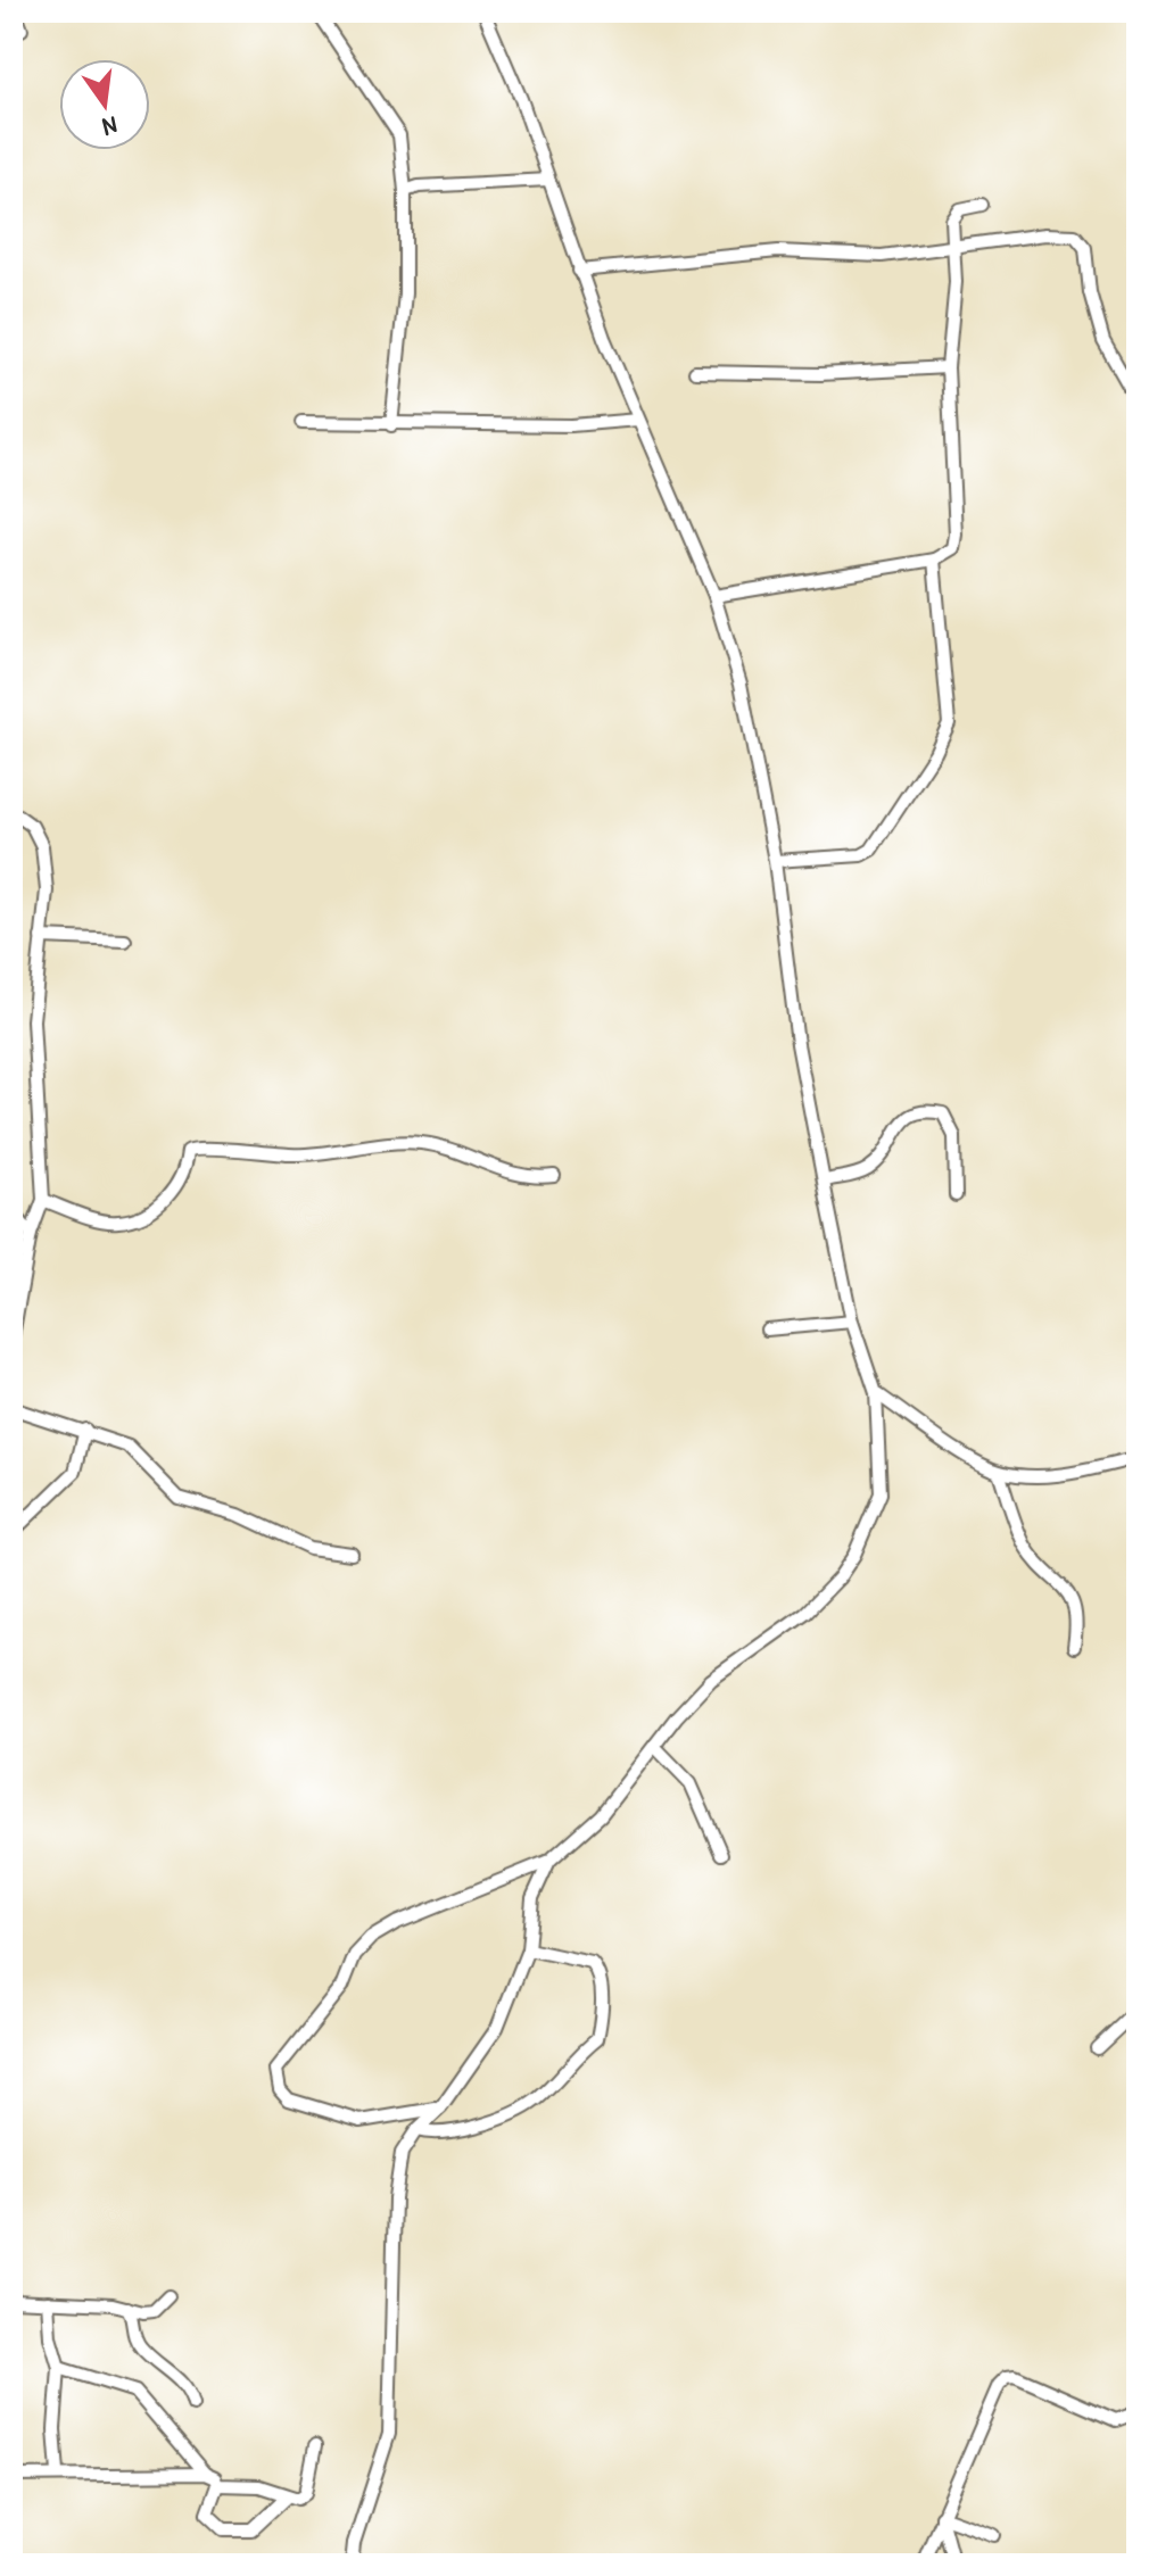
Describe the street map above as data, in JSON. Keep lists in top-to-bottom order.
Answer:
{
  "north": "bottom"
}
